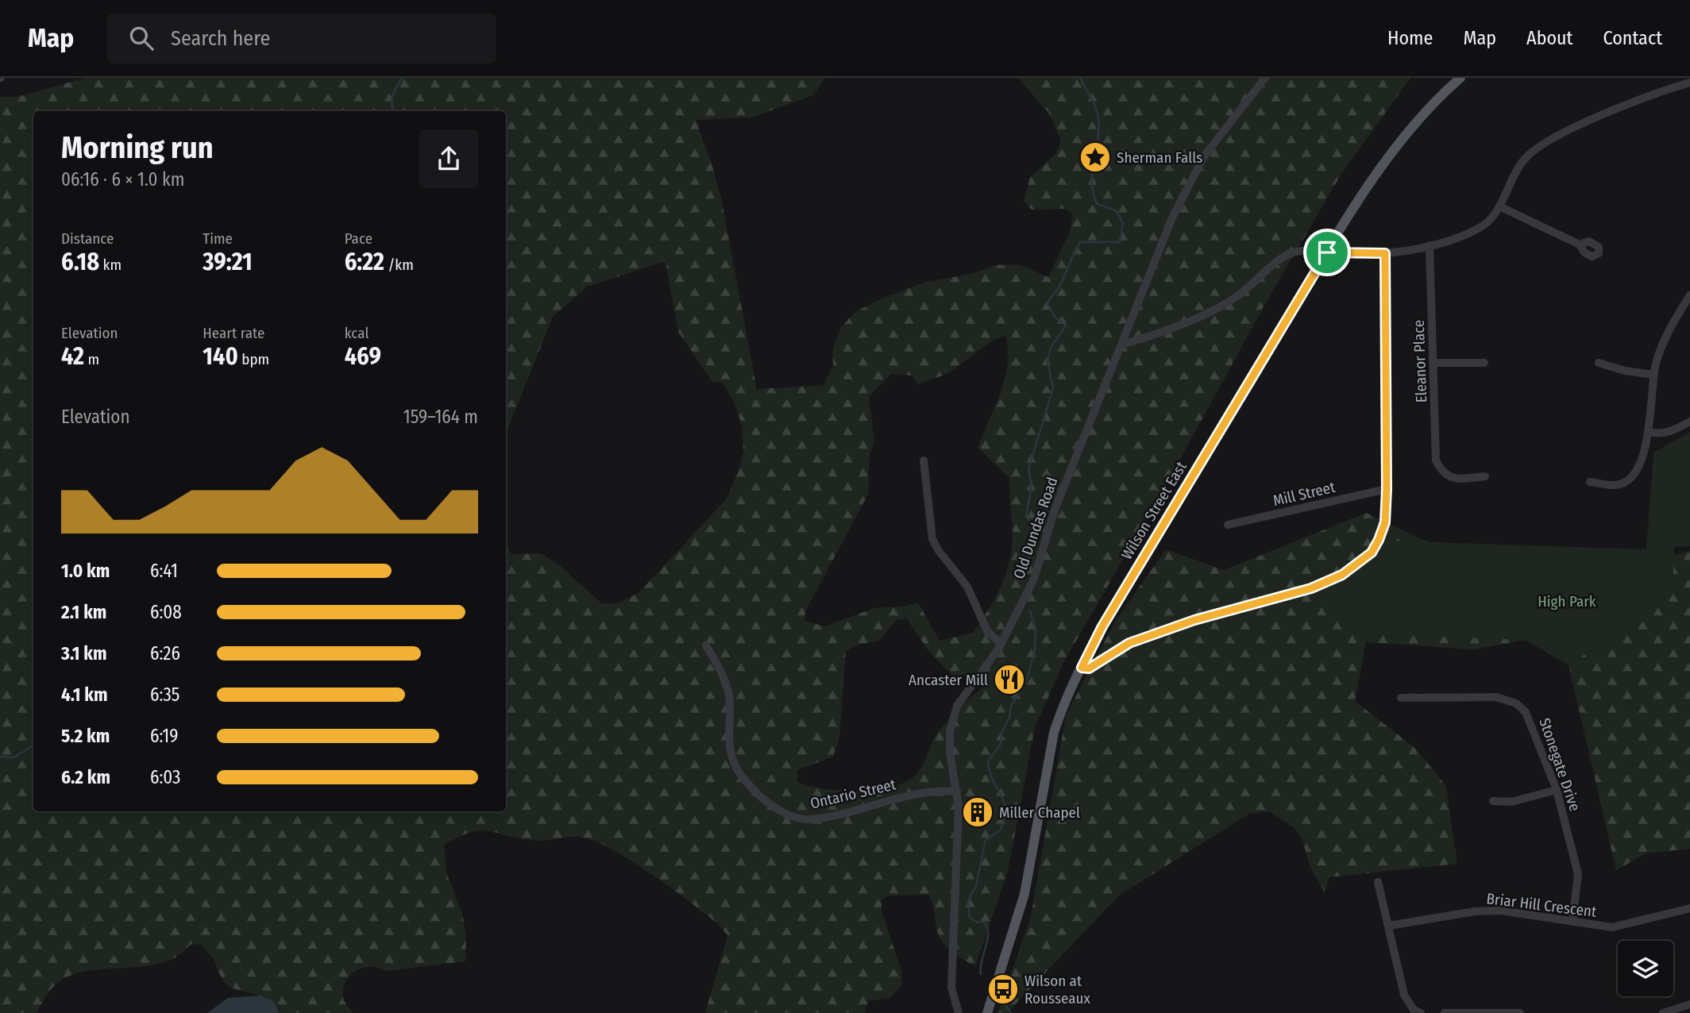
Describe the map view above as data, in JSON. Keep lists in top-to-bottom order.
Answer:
{
  "streets": {
    "main road": ["Wilson Street East"],
    "street": [
      "Eleanor Place",
      "Mill Street",
      "Old Dundas Road",
      "Stonegate Drive",
      "Ontario Street",
      "Briar Hill Crescent"
    ]
  },
  "crossings": [
    ["Old Dundas Road", "Ontario Street"],
    ["Stonegate Drive", "Briar Hill Crescent"]
  ],
  "parks": ["High Park"],
  "places": {
    "place": ["Sherman Falls"],
    "restaurant": ["Ancaster Mill"],
    "building": ["Miller Chapel"],
    "bus stop": ["Wilson at Rousseaux"]
  },
  "page": {
    "header": "Map",
    "search": "Search here",
    "nav": [
      "Home",
      "Map",
      "About",
      "Contact"
    ],
    "heading": ["Morning run", "06:16 · 6 × 1.0 km"],
    "stats": [
      ["Distance", "6.18 km"],
      ["Time", "39:21"],
      ["Pace", "6:22 /km"],
      ["Elevation", "42 m"],
      ["Heart rate", "140 bpm"],
      ["kcal", "469"]
    ],
    "chart": ["Elevation", "159–164 m"],
    "list": [
      {
        "name": "1.0 km",
        "note": "6:41"
      },
      {
        "name": "2.1 km",
        "note": "6:08"
      },
      {
        "name": "3.1 km",
        "note": "6:26"
      },
      {
        "name": "4.1 km",
        "note": "6:35"
      },
      {
        "name": "5.2 km",
        "note": "6:19"
      },
      {
        "name": "6.2 km",
        "note": "6:03"
      }
    ]
  }
}
